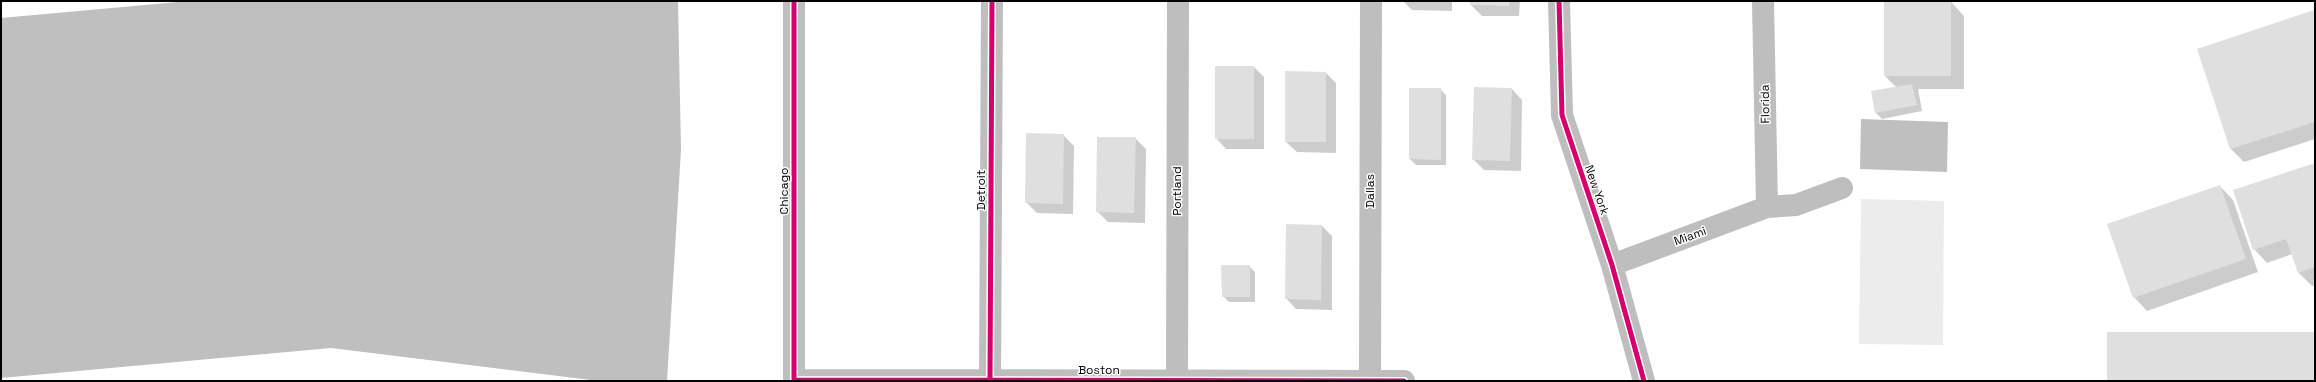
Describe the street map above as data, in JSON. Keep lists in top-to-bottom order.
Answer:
{
  "streets": {
    "street": [
      "Florida",
      "Detroit",
      "New York",
      "Chicago",
      "Portland",
      "Dallas",
      "Miami",
      "Boston"
    ]
  },
  "crossings": [
    ["Florida", "Miami"],
    ["Detroit", "Boston"],
    ["New York", "Miami"],
    ["Chicago", "Boston"],
    ["Portland", "Boston"],
    ["Dallas", "Boston"]
  ]
}
